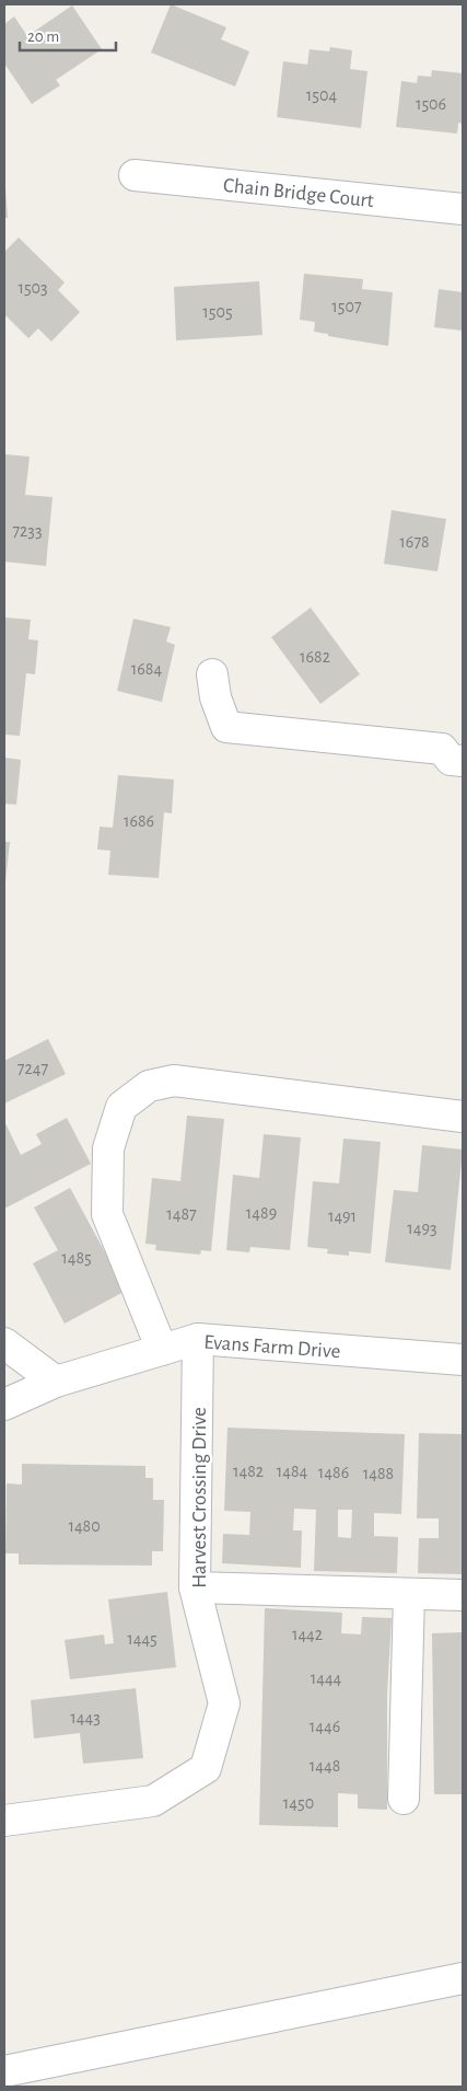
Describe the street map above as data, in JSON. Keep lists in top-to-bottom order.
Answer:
{
  "streets": {
    "street": ["Chain Bridge Court", "Evans Farm Drive", "Harvest Crossing Drive"]
  },
  "crossings": [
    ["Evans Farm Drive", "Harvest Crossing Drive"]
  ],
  "house_numbers": [
    "1504",
    "1506",
    "1503",
    "1507",
    "1505",
    "7233",
    "1678",
    "1682",
    "1684",
    "1686",
    "7247",
    "1489",
    "1487",
    "1491",
    "1493",
    "1485",
    "1482",
    "1484",
    "1486",
    "1488",
    "1480",
    "1442",
    "1445",
    "1444",
    "1443",
    "1446",
    "1448",
    "1450"
  ],
  "scale_bar": "20 m"
}
